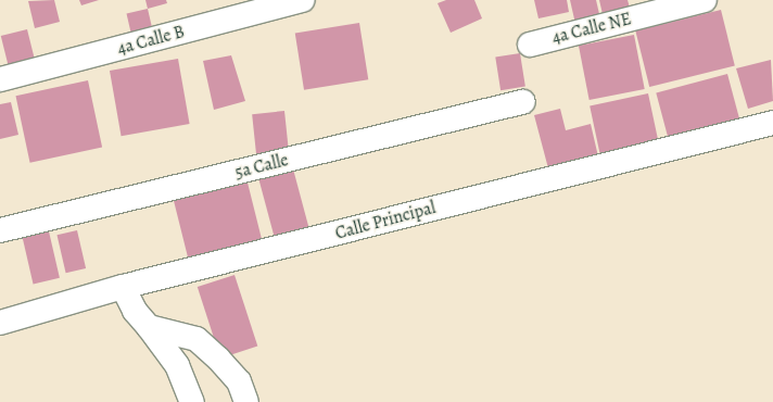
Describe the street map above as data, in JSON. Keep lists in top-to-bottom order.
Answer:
{
  "streets": {
    "street": [
      "4a Calle NE",
      "4a Calle B",
      "5a Calle",
      "Calle Principal"
    ]
  }
}
